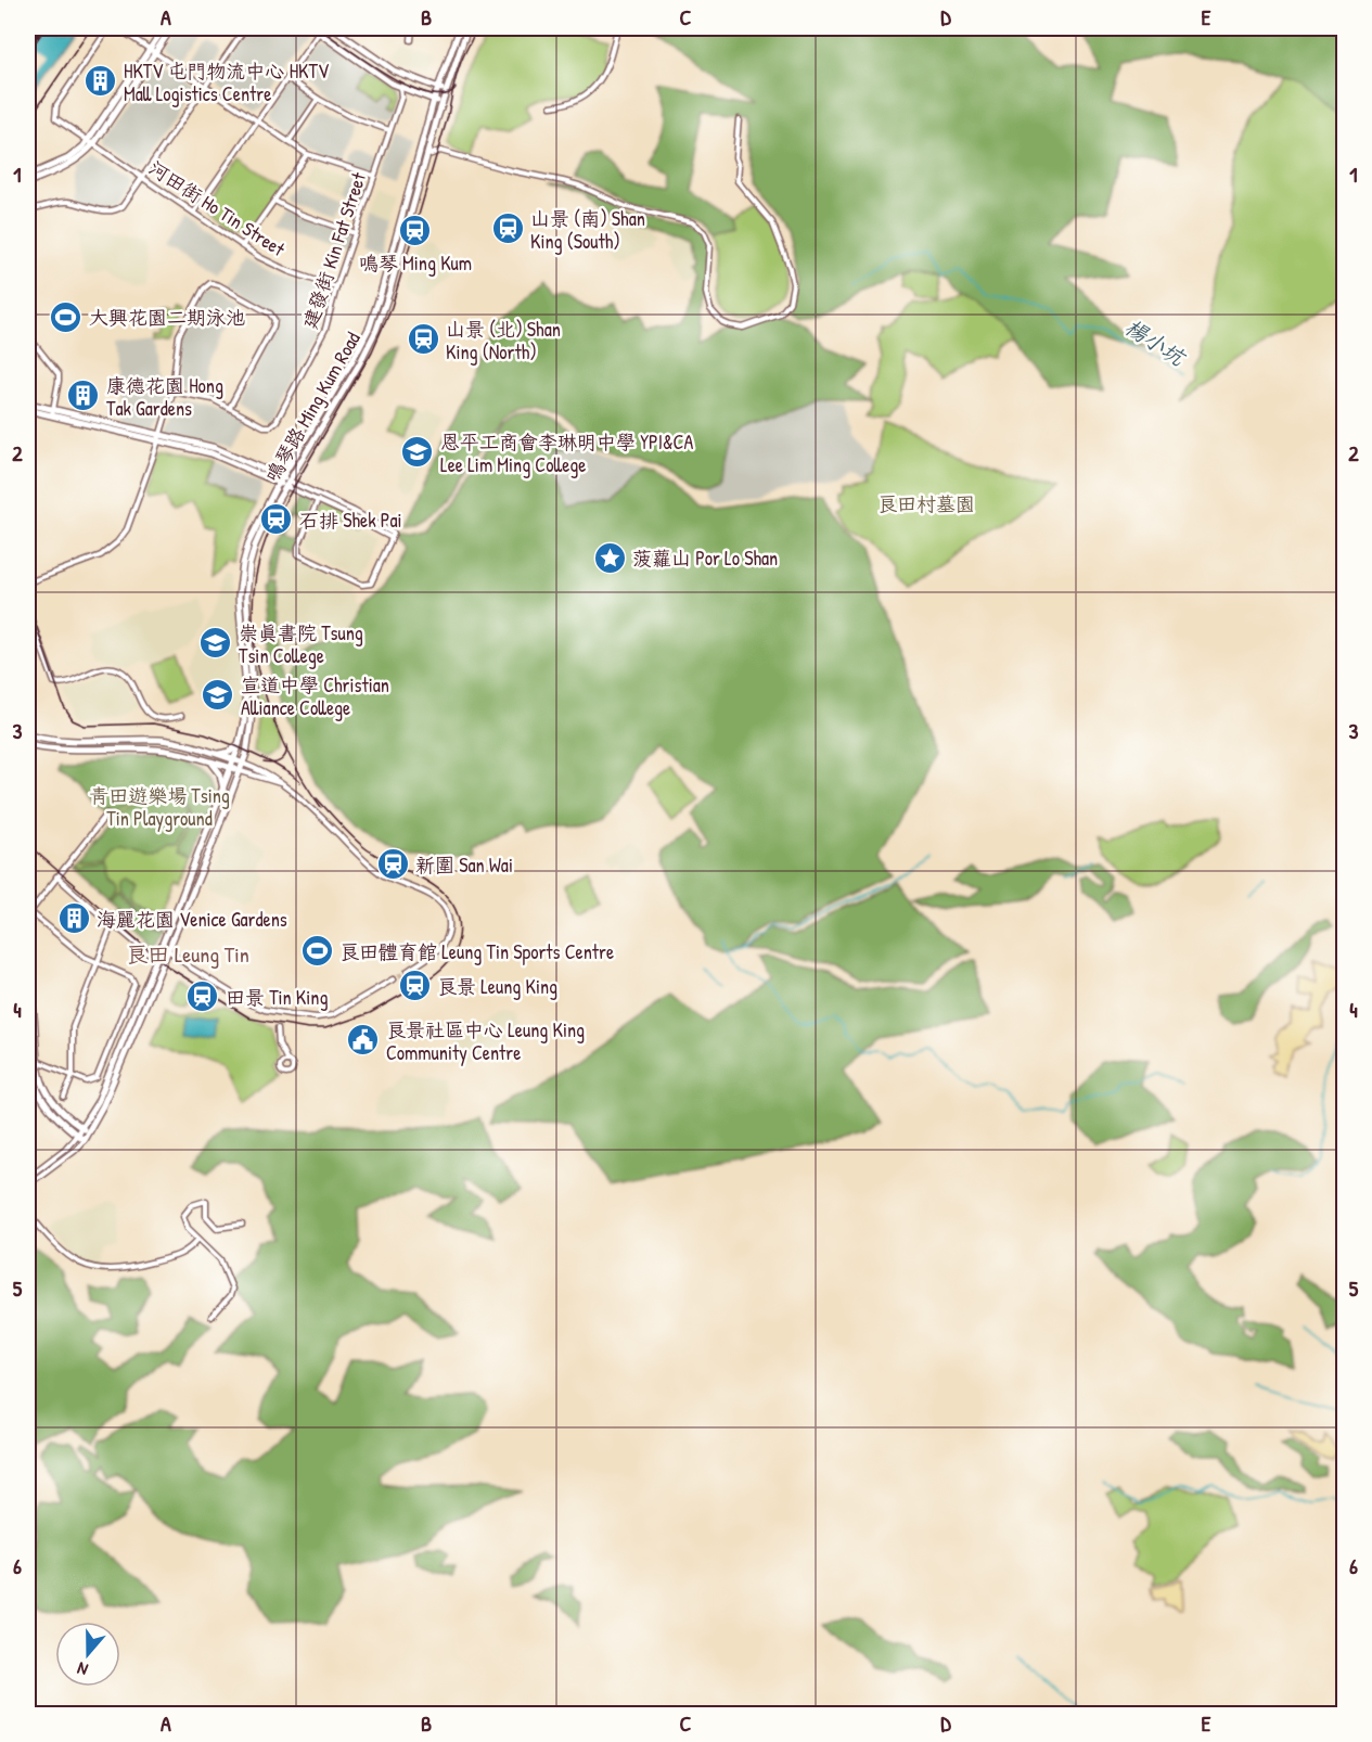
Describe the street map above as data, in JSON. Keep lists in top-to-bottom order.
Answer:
{
  "streets": {
    "main road": ["鳴琴路 Ming Kum Road"],
    "street": ["河田街 Ho Tin Street", "建發街 Kin Fat Street"]
  },
  "crossings": [
    ["河田街 Ho Tin Street", "建發街 Kin Fat Street"]
  ],
  "districts": ["良田 Leung Tin"],
  "water": ["楊小坑"],
  "parks": ["良田村墓園", "青田遊樂場 Tsing Tin Playground"],
  "places": {
    "building": ["HKTV 屯門物流中心 HKTV Mall Logistics Centre", "康德花園 Hong Tak Gardens", "海麗花園 Venice Gardens"],
    "station": [
      "山景 (南) Shan King (South)",
      "鳴琴 Ming Kum",
      "山景 (北) Shan King (North)",
      "石排 Shek Pai",
      "新圍 San Wai",
      "良景 Leung King",
      "田景 Tin King"
    ],
    "sports": ["大興花園二期泳池", "良田體育館 Leung Tin Sports Centre"],
    "school or university": ["恩平工商會李琳明中學 YPI&CA Lee Lim Ming College", "崇真書院 Tsung Tsin College", "宣道中學 Christian Alliance College"],
    "place": ["菠蘿山 Por Lo Shan"],
    "public building": ["良景社區中心 Leung King Community Centre"]
  },
  "north": "bottom",
  "grid": {
    "columns": [
      "A",
      "B",
      "C",
      "D",
      "E"
    ],
    "rows": [
      "1",
      "2",
      "3",
      "4",
      "5",
      "6"
    ]
  }
}
